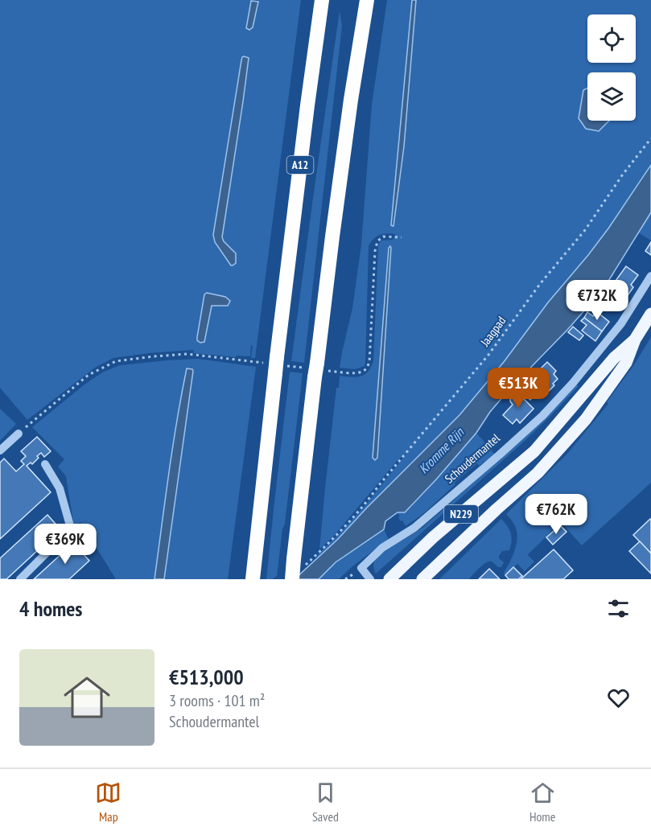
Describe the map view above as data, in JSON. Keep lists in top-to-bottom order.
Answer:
{
  "streets": {
    "highway": ["A12"],
    "main road": ["N229"],
    "street": ["Schoudermantel"],
    "path": ["Jaagpad"]
  },
  "water": ["Kromme Rijn"],
  "page": {
    "price": [
      "€732K",
      "€513K",
      "€762K",
      "€369K"
    ],
    "heading": "4 homes",
    "list": [
      {
        "name": "€513,000",
        "note": "3 rooms · 101 m² · Schoudermantel"
      }
    ],
    "tabs": ["Map", "Saved", "Home"]
  }
}
